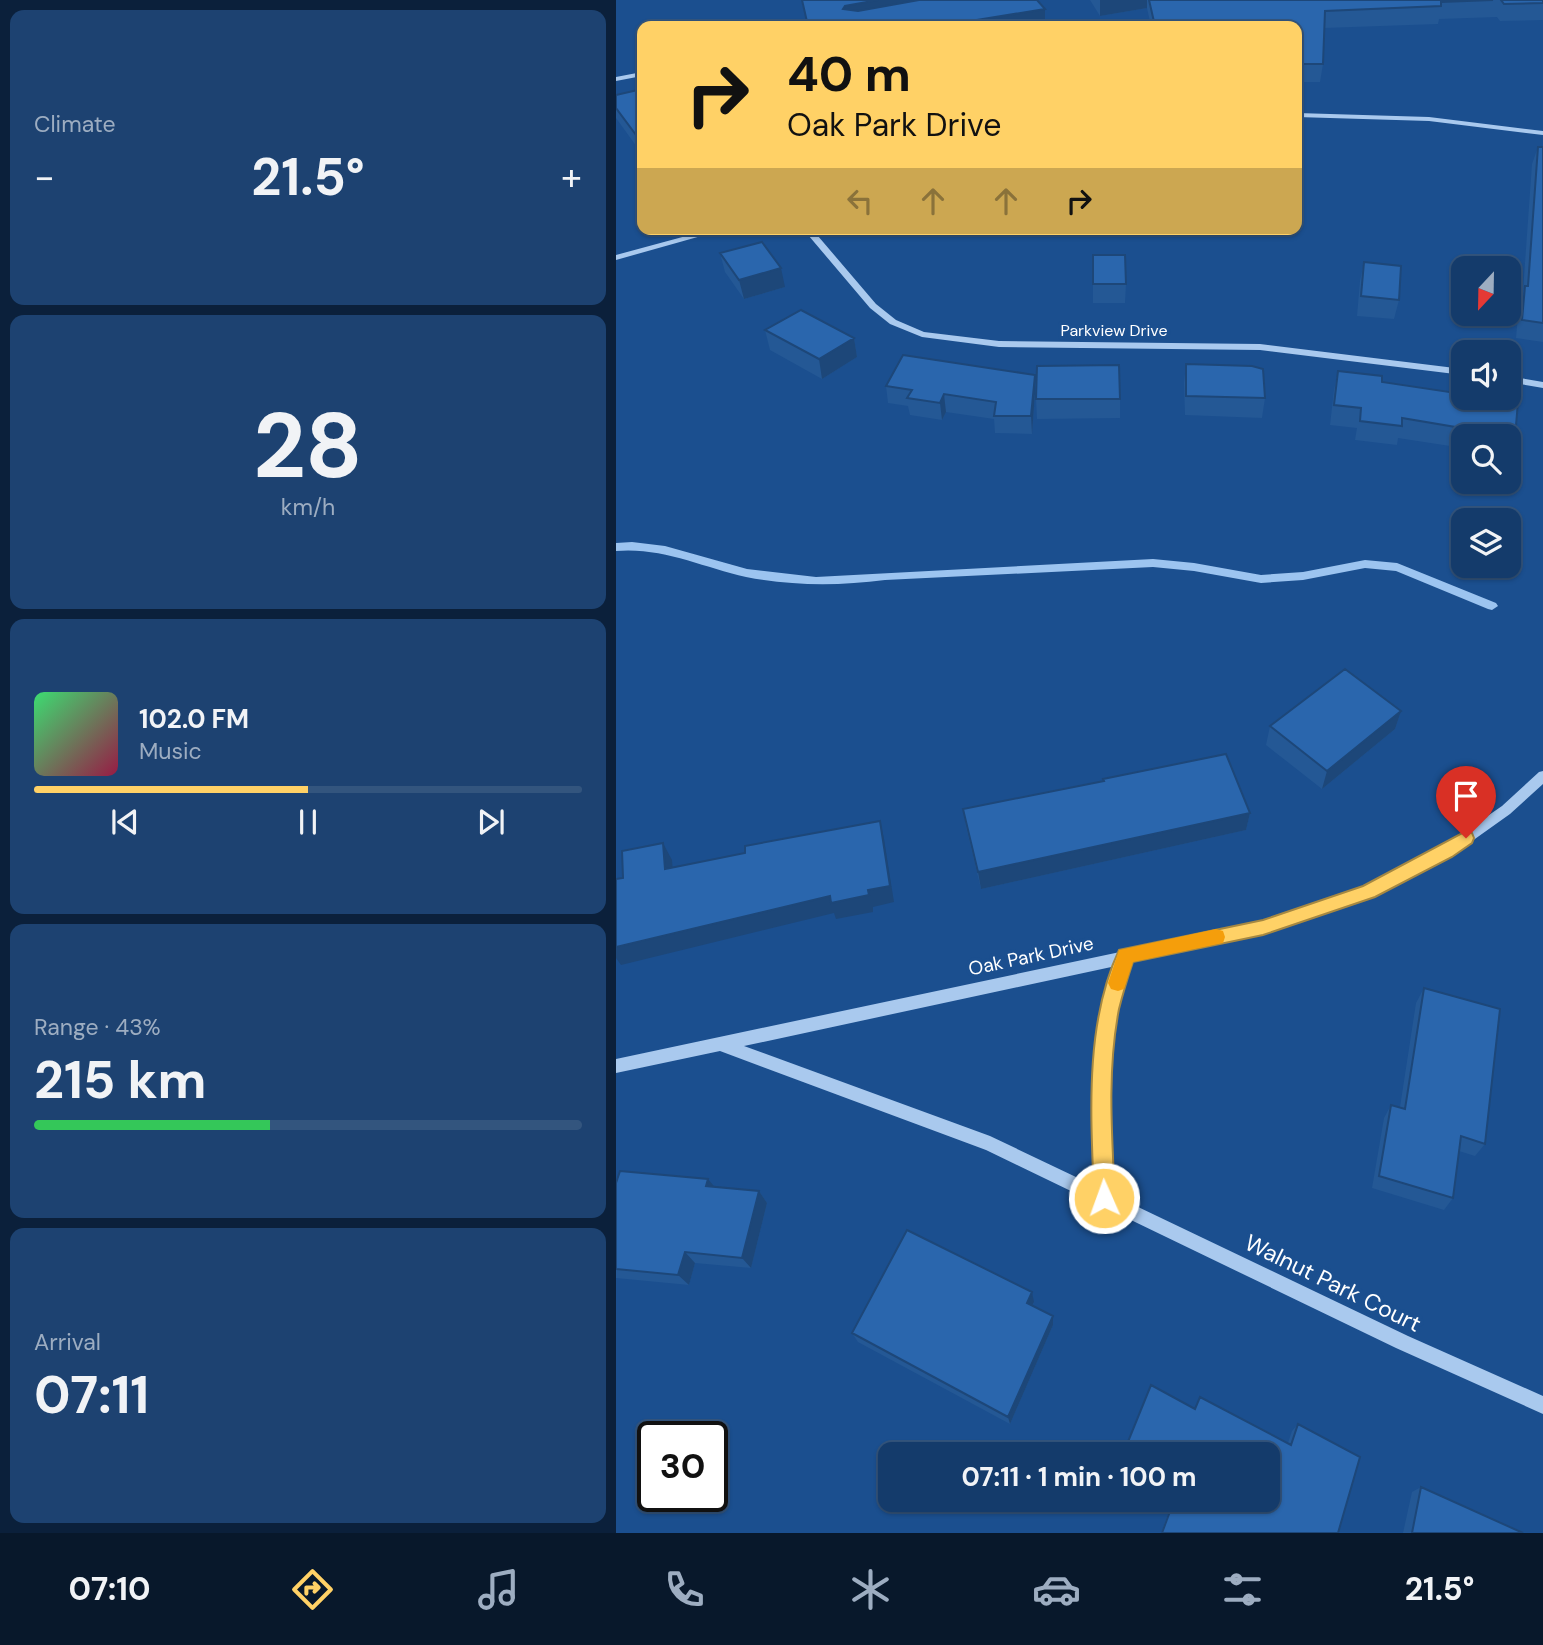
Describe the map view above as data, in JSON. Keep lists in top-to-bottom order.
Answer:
{
  "streets": {
    "street": ["Parkview Drive", "Oak Park Drive", "Walnut Park Court"]
  },
  "crossings": [
    ["Oak Park Drive", "Walnut Park Court"]
  ],
  "north": "bottom",
  "page": {
    "tile": [
      "Climate",
      ["28", "km/h"],
      ["Range · 43%", "215 km"],
      ["Arrival", "07:11"]
    ],
    "turn": ["40 m", "Oak Park Drive"],
    "heat": ["−", "21.5°", "+"],
    "song": ["102.0 FM", "Music"],
    "limit": "30",
    "trip": "07:11 · 1 min · 100 m",
    "tabs": ["07:10", "21.5°"]
  }
}
